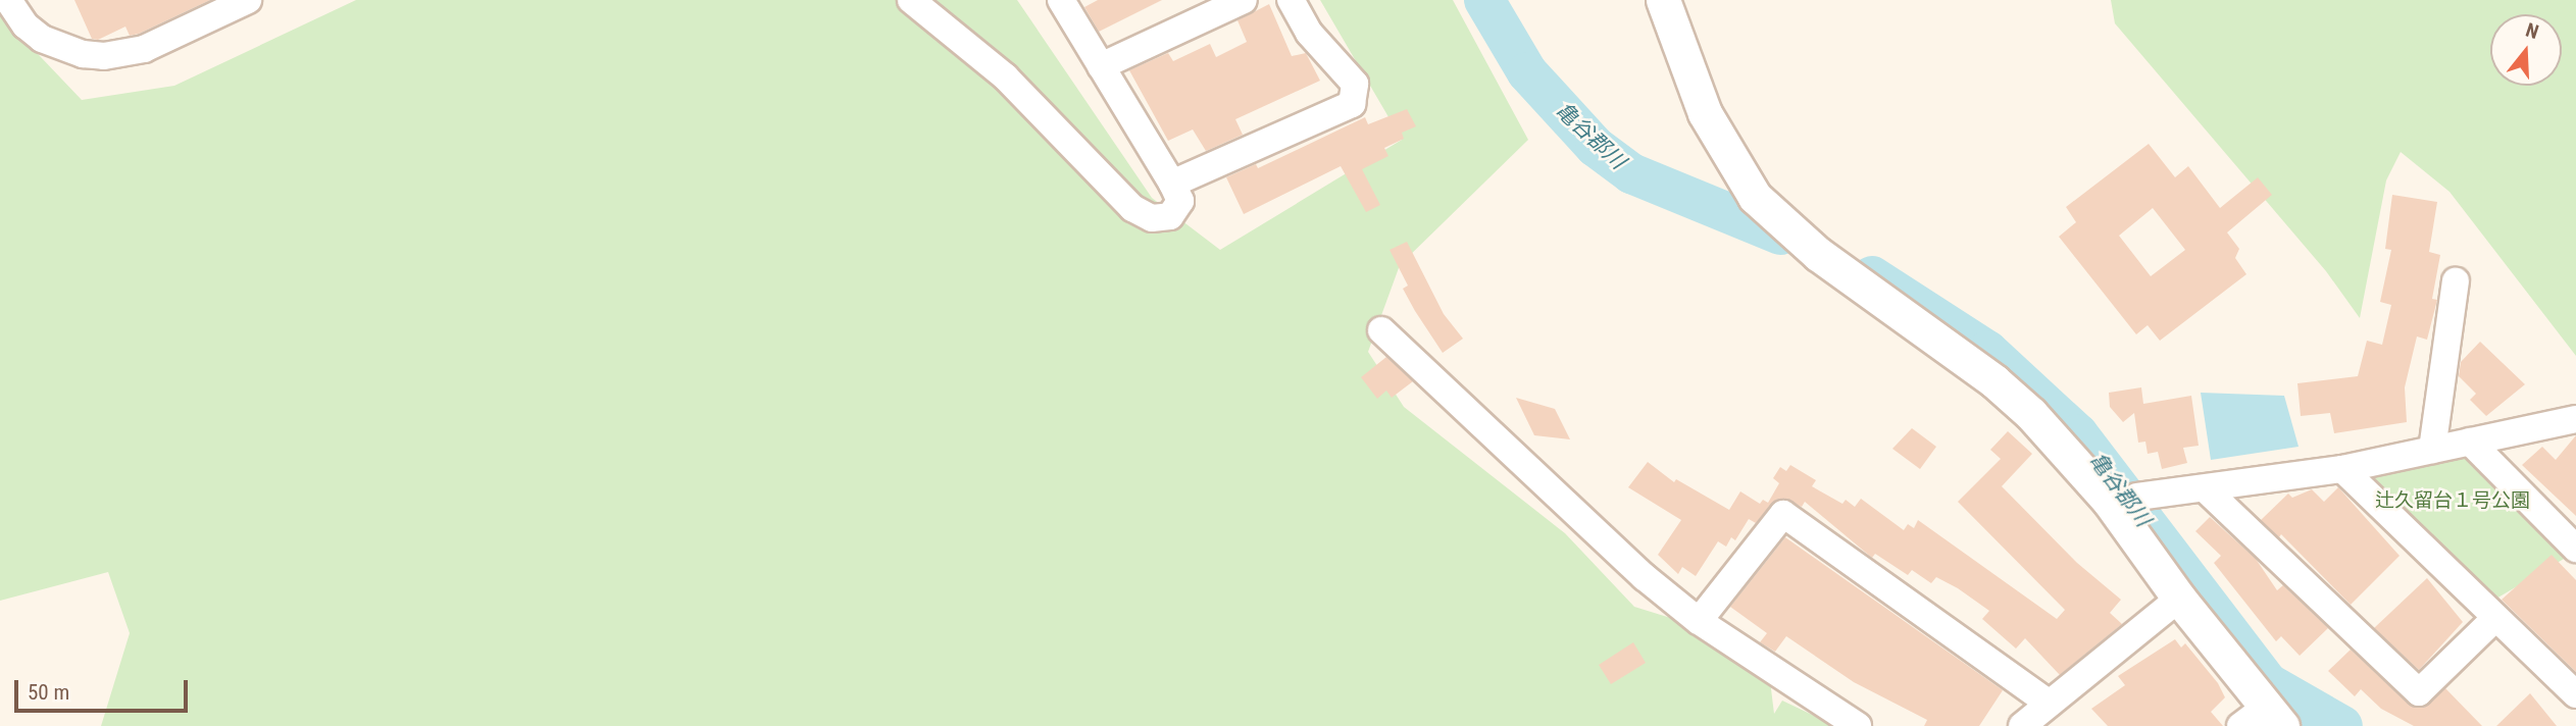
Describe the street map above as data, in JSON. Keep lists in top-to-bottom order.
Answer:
{
  "water": ["亀谷郡川"],
  "parks": ["辻久留台１号公園"],
  "scale_bar": "50 m",
  "north": "top"
}
